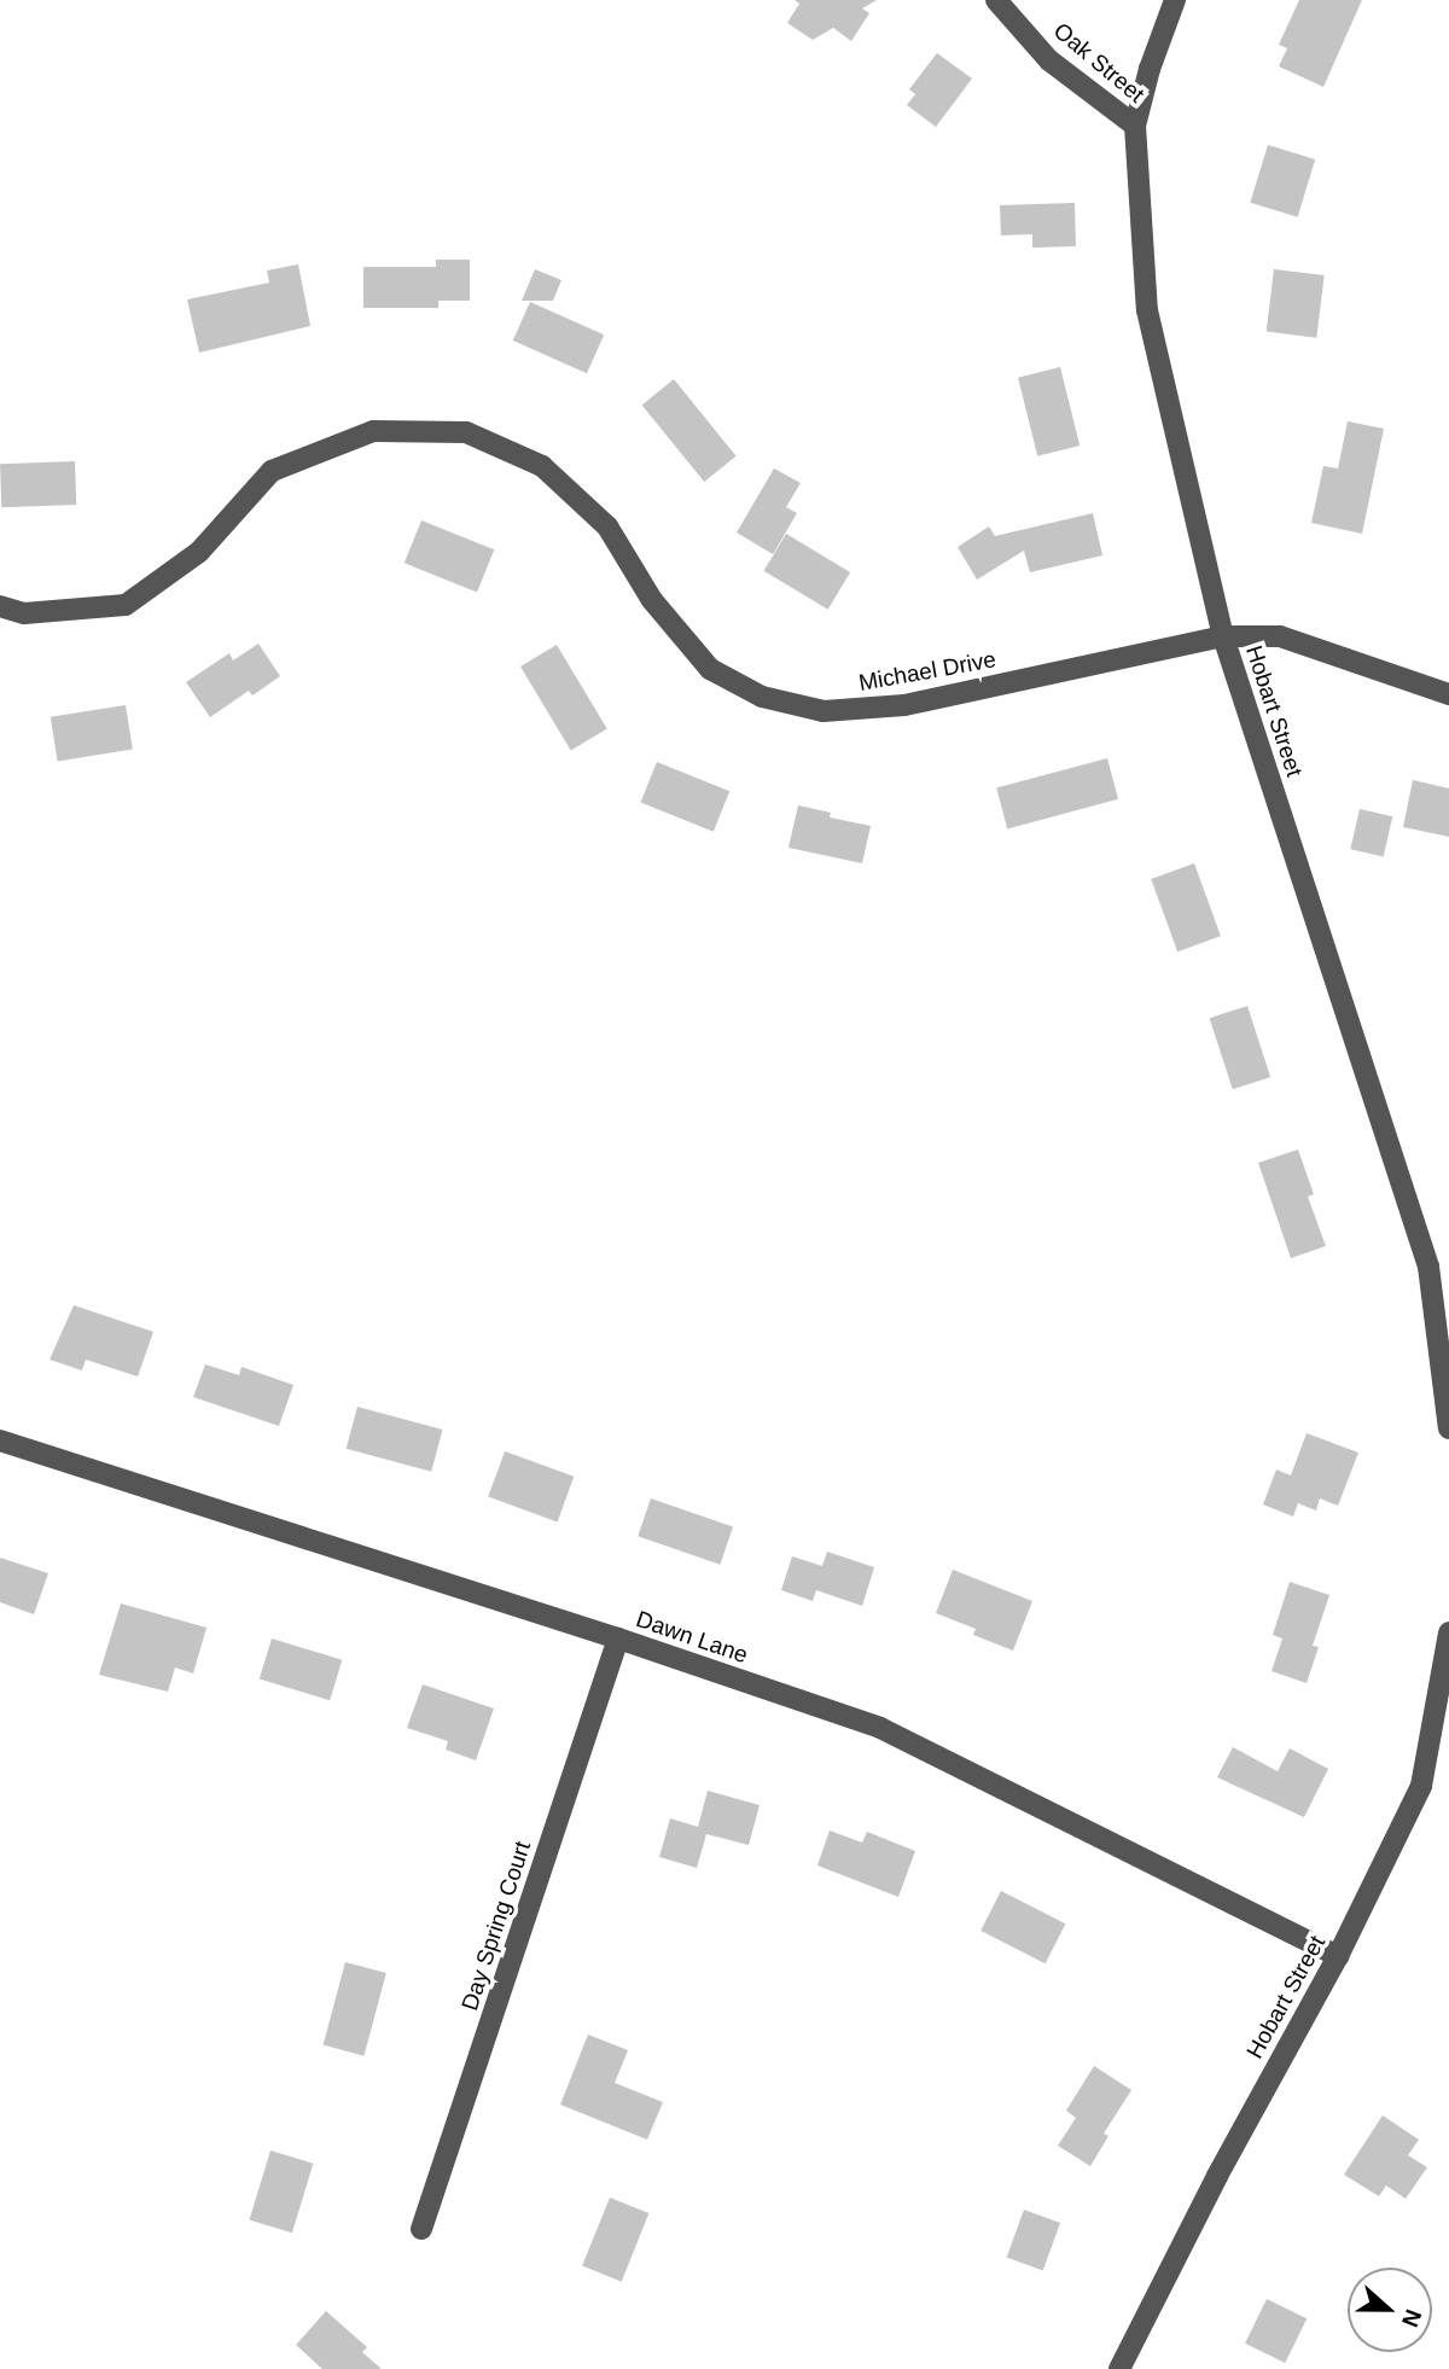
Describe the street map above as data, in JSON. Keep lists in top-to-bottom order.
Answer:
{
  "streets": {
    "street": [
      "Oak Street",
      "Michael Drive",
      "Hobart Street",
      "Dawn Lane",
      "Day Spring Court"
    ]
  },
  "crossings": [
    ["Oak Street", "Hobart Street"],
    ["Michael Drive", "Hobart Street"],
    ["Hobart Street", "Dawn Lane"],
    ["Dawn Lane", "Day Spring Court"]
  ],
  "north": "right"
}
